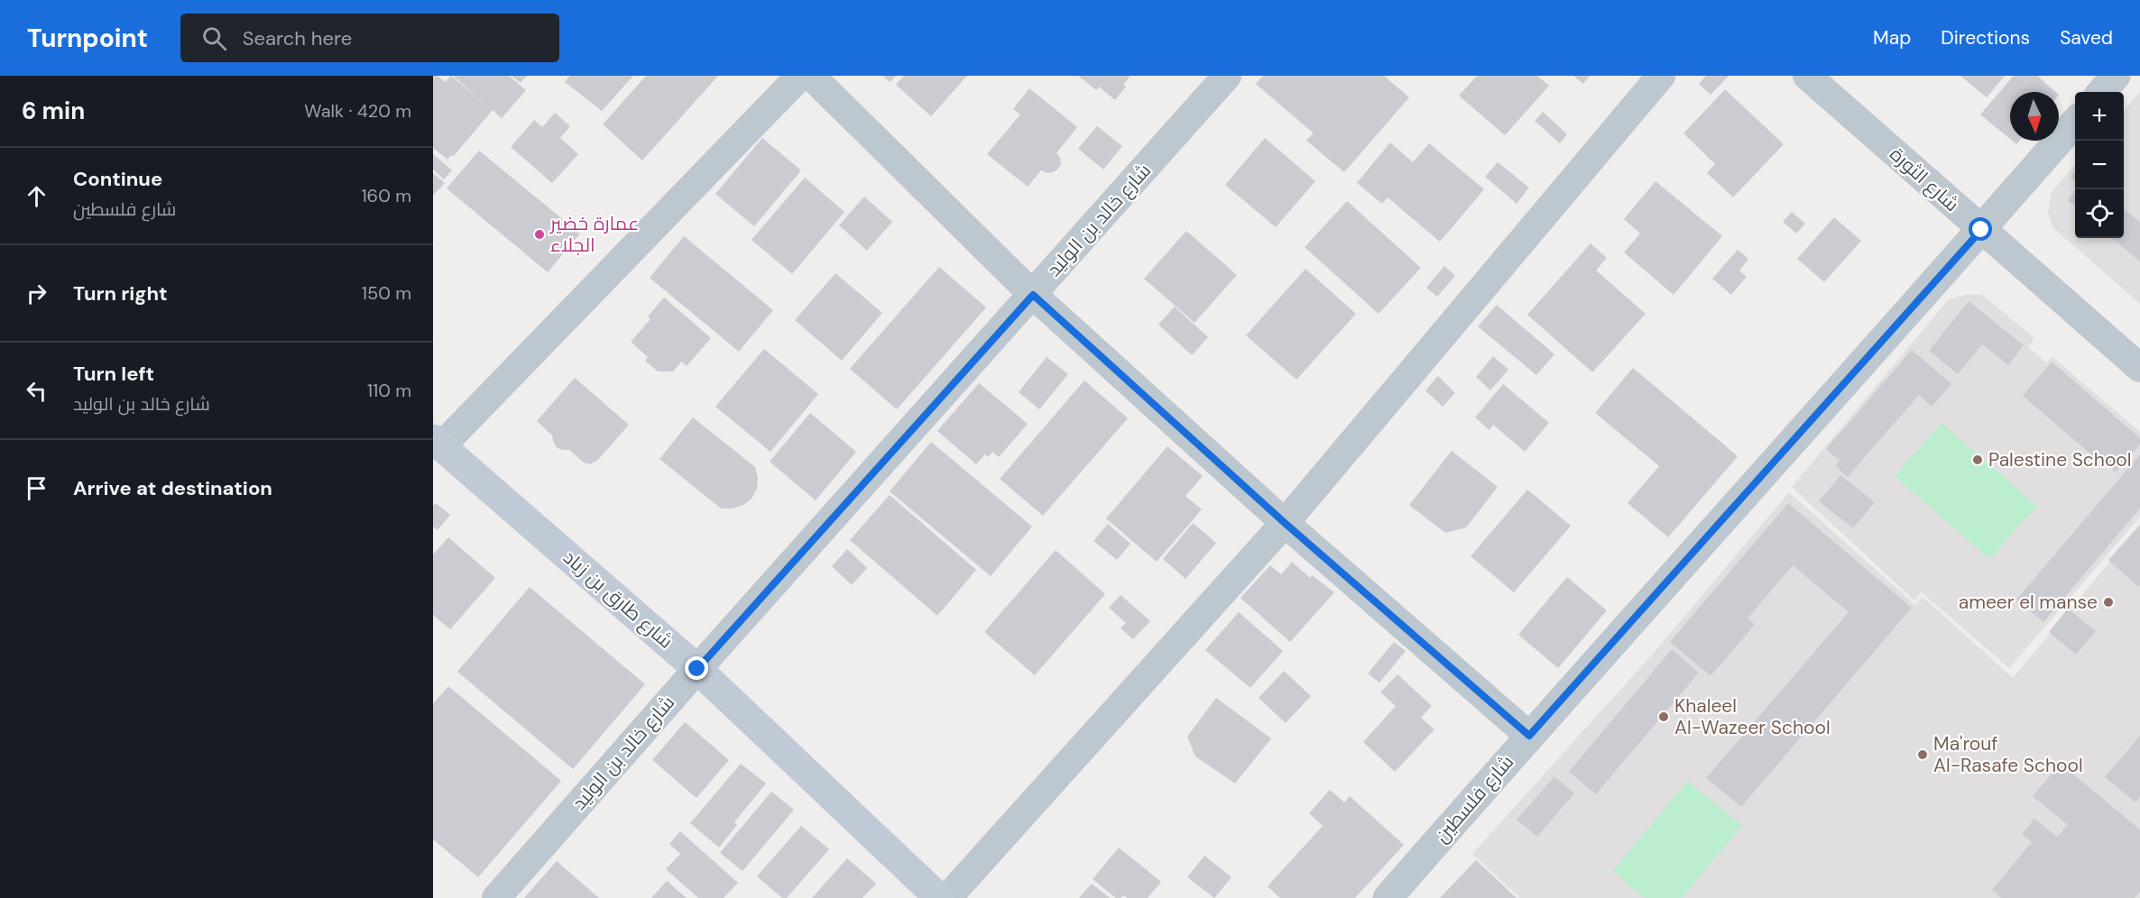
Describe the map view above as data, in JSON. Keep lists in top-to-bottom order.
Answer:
{
  "streets": {
    "main road": ["شارع طارق بن زياد"],
    "street": ["شارع الثورة", "شارع خالد بن الوليد", "شارع فلسطين"]
  },
  "crossings": [
    ["شارع الثورة", "شارع فلسطين"],
    ["شارع خالد بن الوليد", "شارع طارق بن زياد"]
  ],
  "places": [
    "عمارة خضير الجلاء",
    "Palestine School",
    "ameer el manse",
    "Khaleel Al-Wazeer School",
    "Ma'rouf Al-Rasafe School"
  ],
  "north": "bottom",
  "page": {
    "header": "Turnpoint",
    "search": "Search here",
    "nav": ["Map", "Directions", "Saved"],
    "heading": ["6 min", "Walk · 420 m"],
    "map_buttons": ["+", "−"],
    "list": [
      ["Continue", "شارع فلسطين", "160 m"],
      ["Turn right", "150 m"],
      ["Turn left", "شارع خالد بن الوليد", "110 m"],
      "Arrive at destination"
    ]
  }
}
